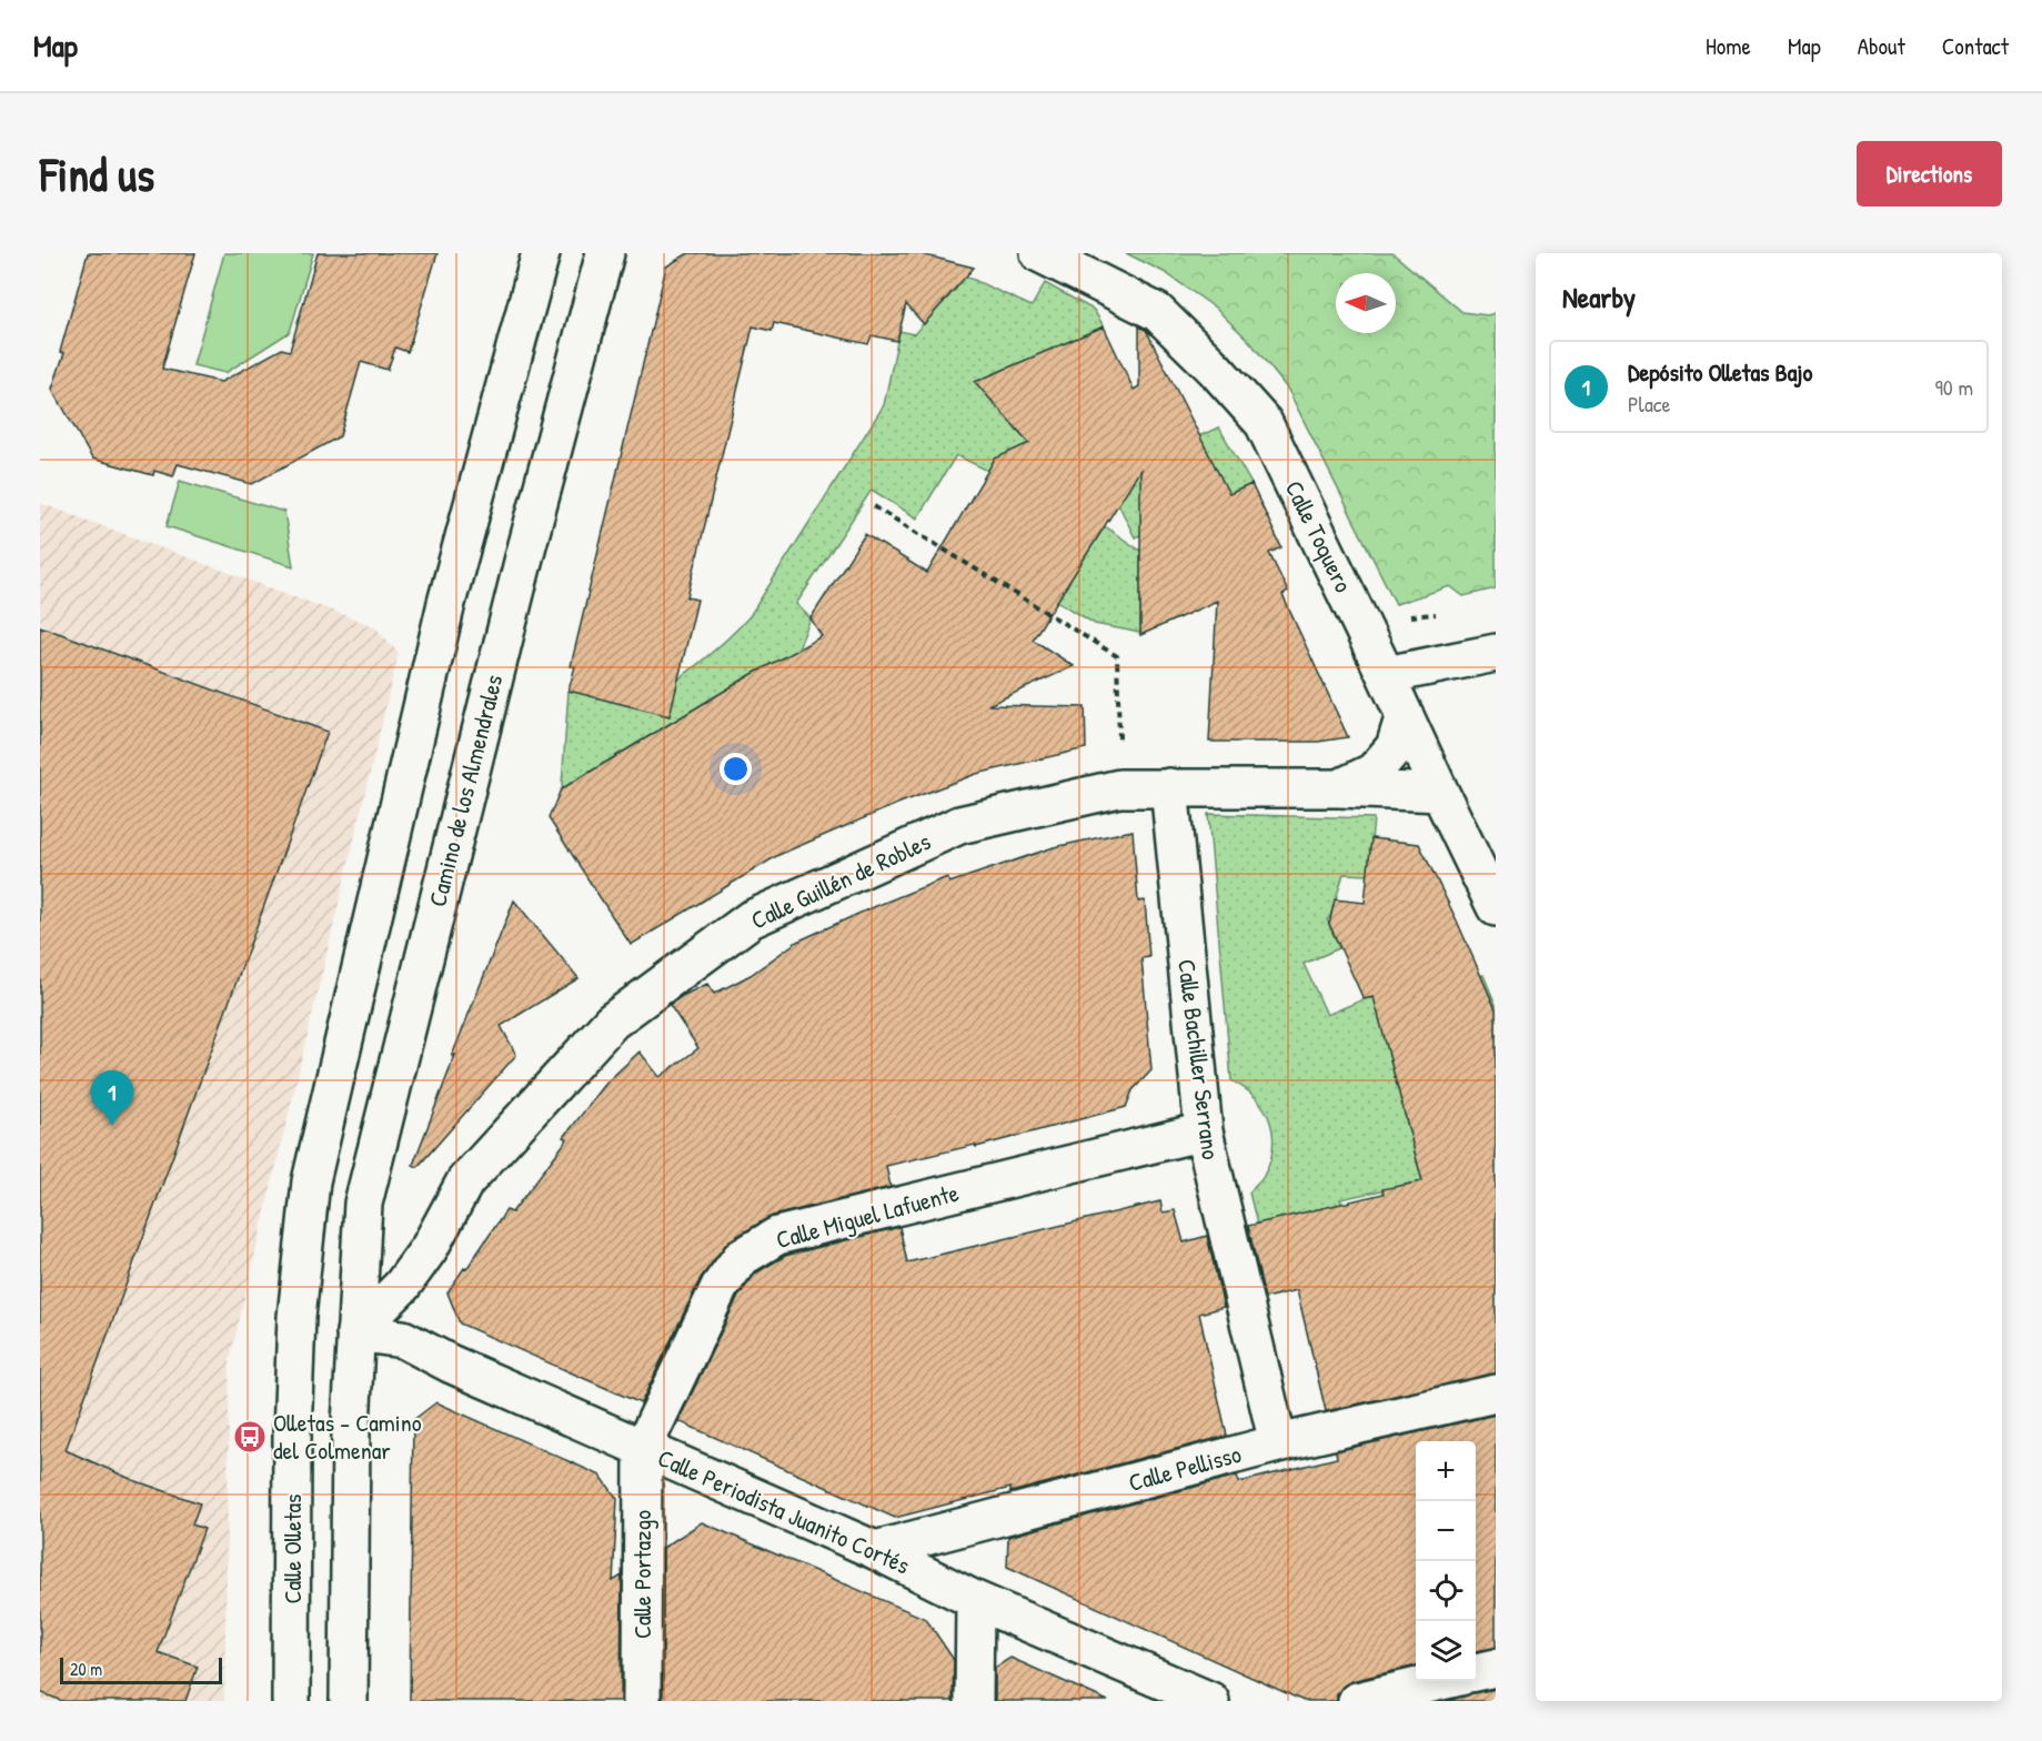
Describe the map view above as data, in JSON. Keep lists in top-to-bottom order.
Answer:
{
  "streets": {
    "street": [
      "Calle Toquero",
      "Camino de los Almendrales",
      "Calle Guillén de Robles",
      "Calle Bachiller Serrano",
      "Calle Miguel Lafuente",
      "Calle Pellisso",
      "Calle Periodista Juanito Cortés",
      "Calle Olletas",
      "Calle Portazgo"
    ]
  },
  "crossings": [
    ["Calle Toquero", "Calle Guillén de Robles"],
    ["Camino de los Almendrales", "Calle Guillén de Robles"],
    ["Camino de los Almendrales", "Calle Periodista Juanito Cortés"],
    ["Calle Guillén de Robles", "Calle Bachiller Serrano"],
    ["Calle Guillén de Robles", "Calle Periodista Juanito Cortés"],
    ["Calle Bachiller Serrano", "Calle Miguel Lafuente"],
    ["Calle Bachiller Serrano", "Calle Pellisso"],
    ["Calle Miguel Lafuente", "Calle Periodista Juanito Cortés"],
    ["Calle Miguel Lafuente", "Calle Portazgo"],
    ["Calle Pellisso", "Calle Periodista Juanito Cortés"],
    ["Calle Periodista Juanito Cortés", "Calle Portazgo"]
  ],
  "places": {
    "bus stop": ["Olletas - Camino del Colmenar"]
  },
  "scale_bar": "20 m",
  "north": "left",
  "page": {
    "header": "Map",
    "nav": [
      "Home",
      "Map",
      "About",
      "Contact"
    ],
    "buttons": "Directions",
    "title": "Find us",
    "heading": "Nearby",
    "list": [
      {
        "mark": "1",
        "name": "Depósito Olletas Bajo",
        "note": "Place",
        "value": "90 m"
      }
    ],
    "pins": "1",
    "map_buttons": ["+", "−"],
    "scale": "20 m"
  }
}
